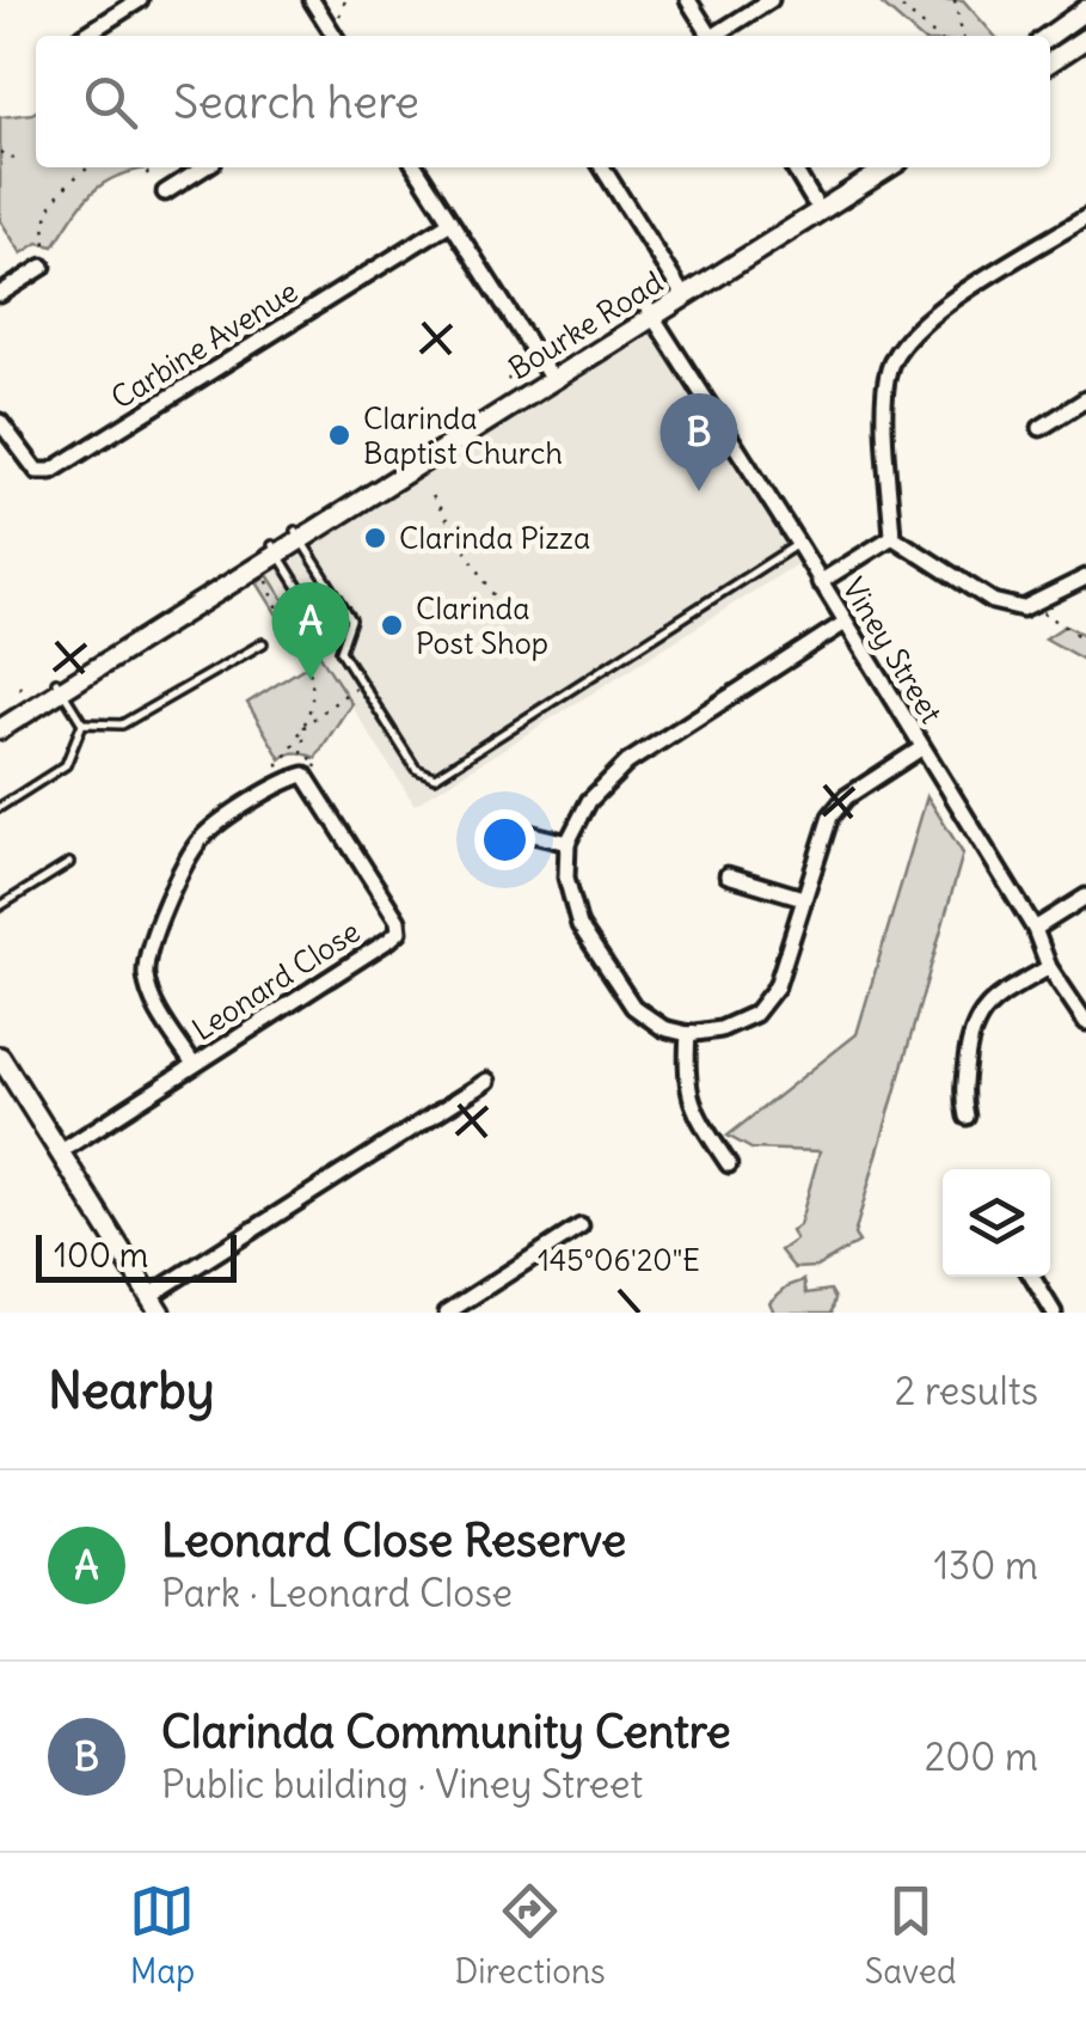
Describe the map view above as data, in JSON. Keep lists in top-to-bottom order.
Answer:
{
  "streets": {
    "main road": ["Bourke Road"],
    "street": ["Carbine Avenue", "Viney Street", "Leonard Close"]
  },
  "crossings": [
    ["Bourke Road", "Viney Street"]
  ],
  "places": ["Clarinda Baptist Church", "Clarinda Pizza", "Clarinda Post Shop"],
  "scale_bar": "100 m",
  "page": {
    "search": "Search here",
    "pins": ["B", "A"],
    "scale": "100 m",
    "heading": ["Nearby", "2 results"],
    "list": [
      {
        "mark": "A",
        "name": "Leonard Close Reserve",
        "note": "Park · Leonard Close",
        "value": "130 m"
      },
      {
        "mark": "B",
        "name": "Clarinda Community Centre",
        "note": "Public building · Viney Street",
        "value": "200 m"
      }
    ],
    "nav": ["Map", "Directions", "Saved"]
  },
  "coordinates": ["145°06'20\"E"]
}
